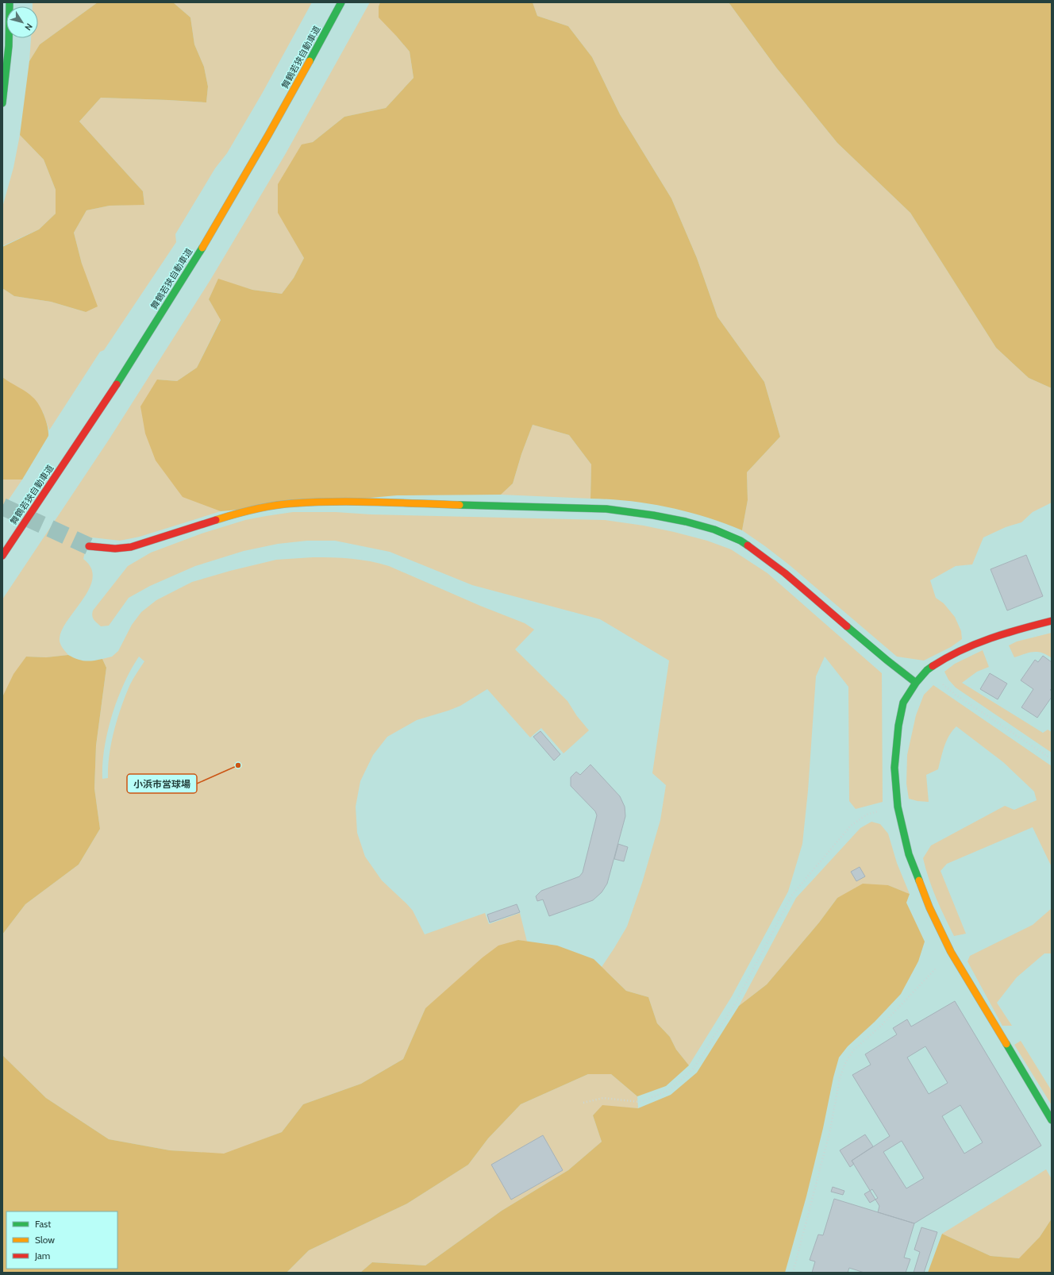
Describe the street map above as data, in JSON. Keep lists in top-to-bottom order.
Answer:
{
  "streets": {
    "main road": ["舞鶴若狭自動車道"]
  },
  "places": ["小浜市営球場"],
  "legend": ["Fast", "Slow", "Jam"],
  "north": "bottom right"
}
